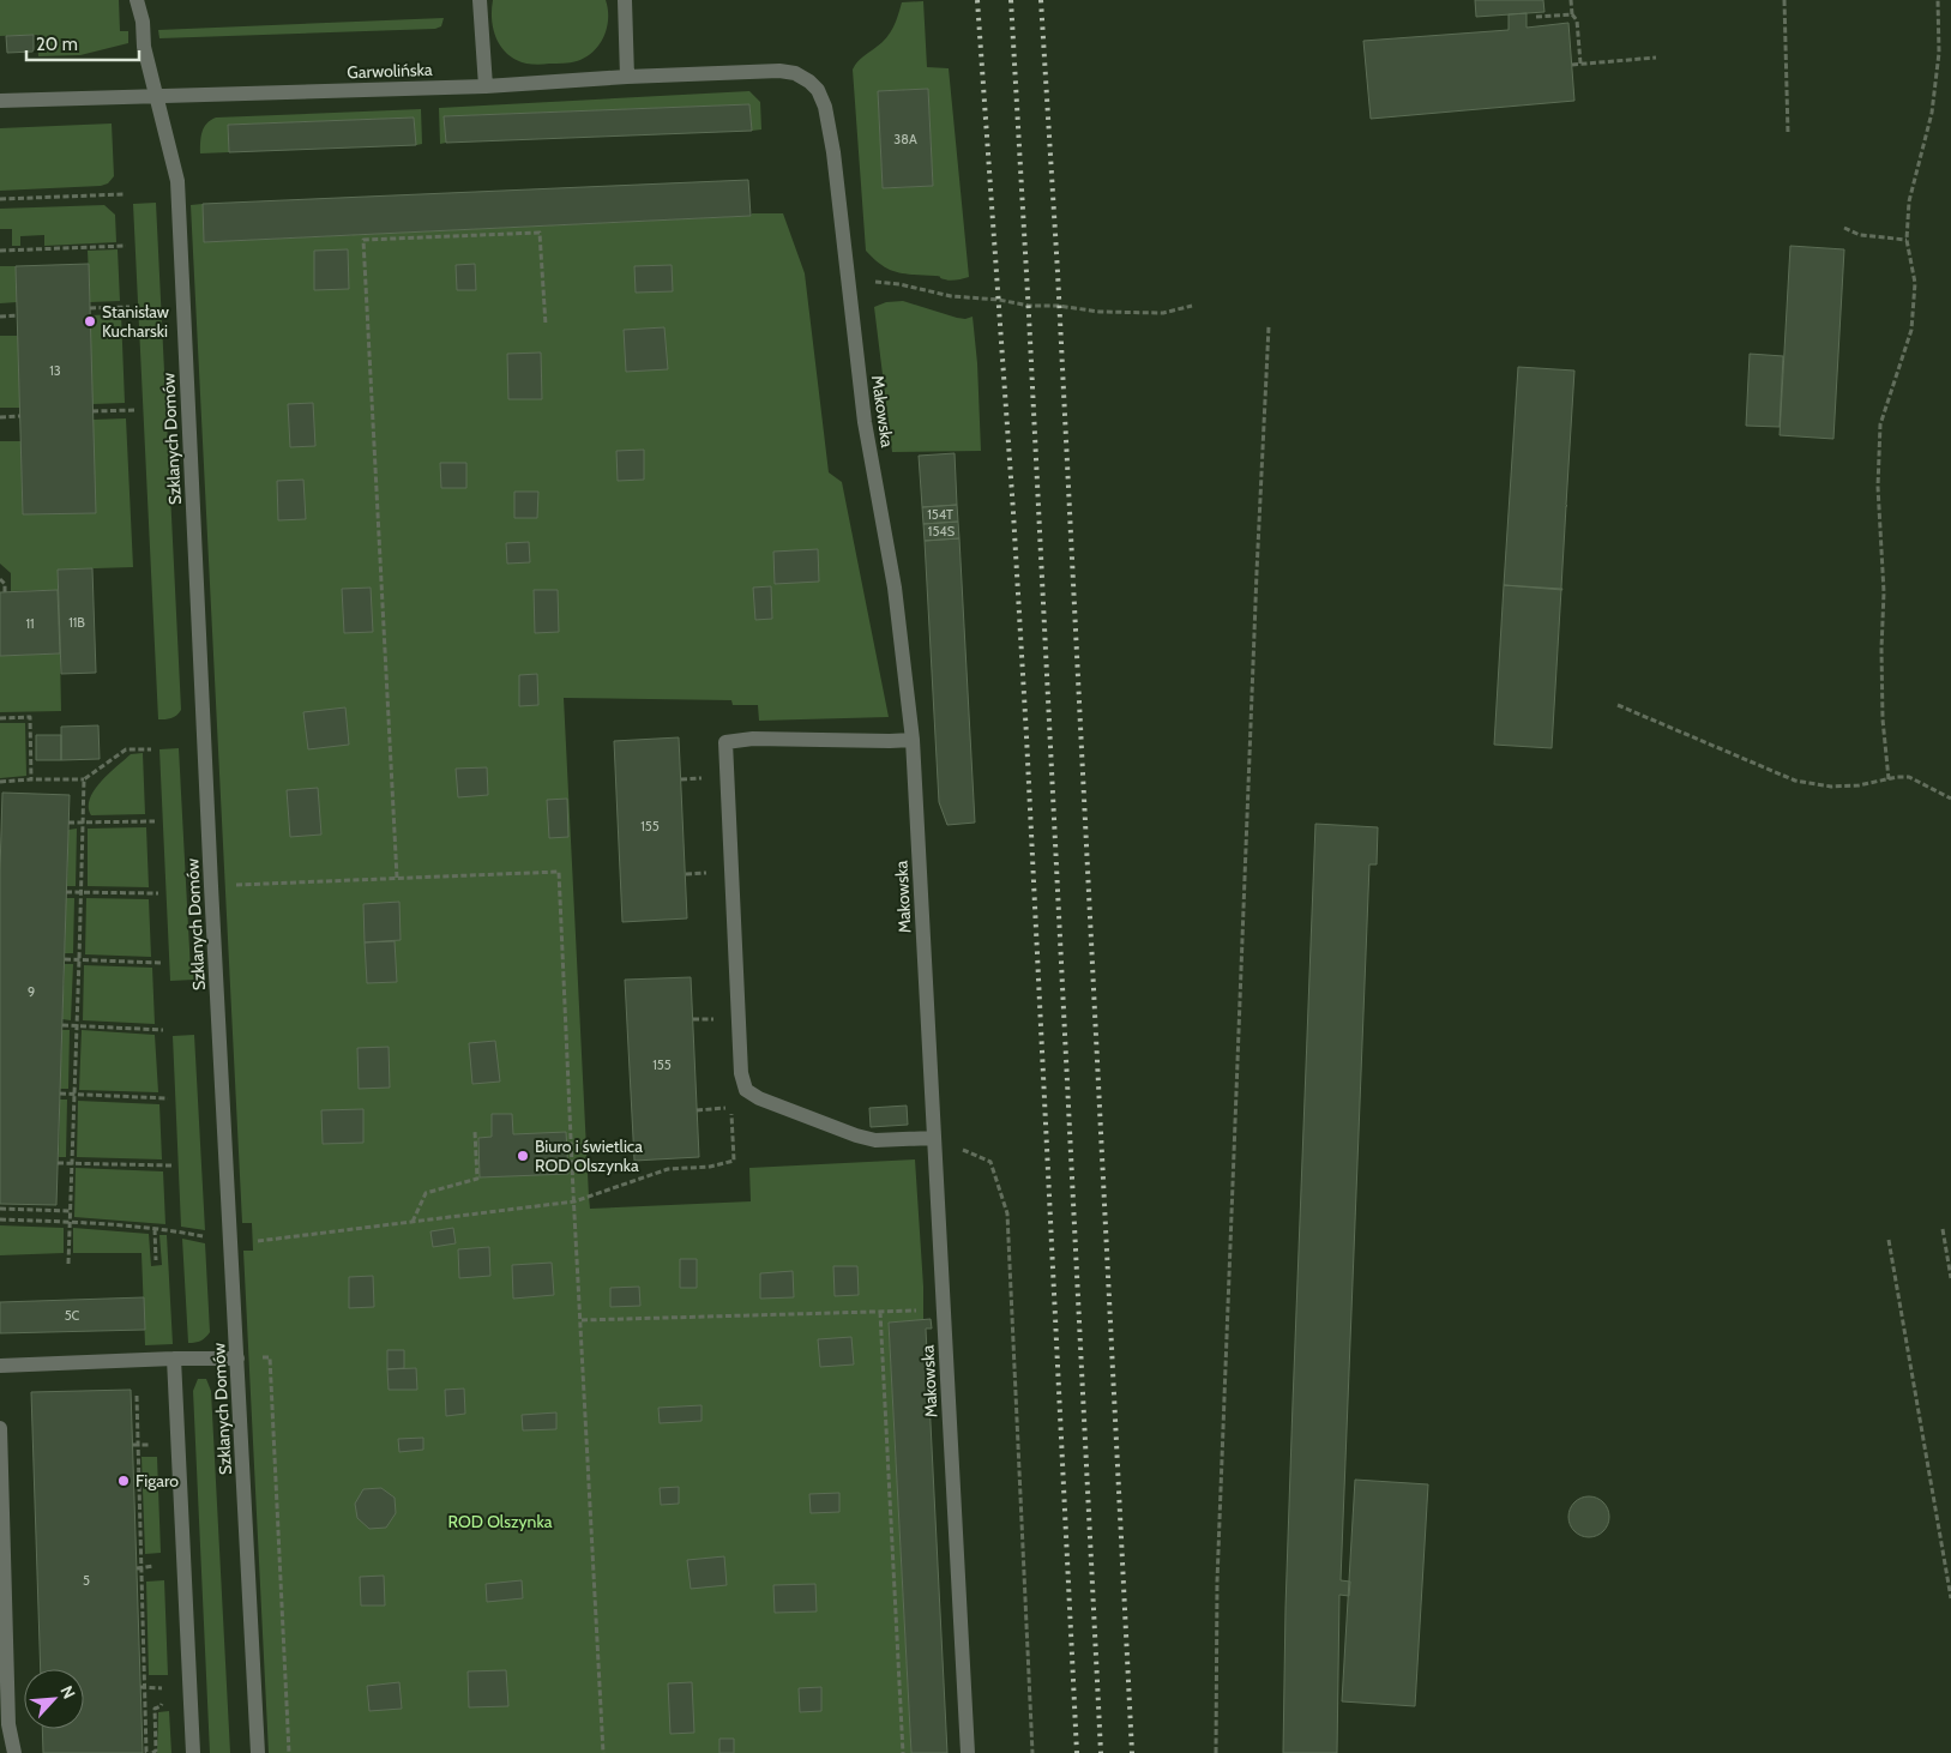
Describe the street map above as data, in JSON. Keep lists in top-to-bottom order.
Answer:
{
  "streets": {
    "street": ["Garwolińska", "Makowska", "Szklanych Domów"]
  },
  "crossings": [
    ["Garwolińska", "Makowska"],
    ["Garwolińska", "Szklanych Domów"]
  ],
  "parks": ["ROD Olszynka"],
  "places": ["Stanisław Kucharski", "Biuro i świetlica ROD Olszynka", "Figaro"],
  "house_numbers": [
    "38A",
    "13",
    "154T",
    "154S",
    "11B",
    "11",
    "155",
    "9",
    "155",
    "5C",
    "5"
  ],
  "scale_bar": "20 m",
  "north": "top right"
}
